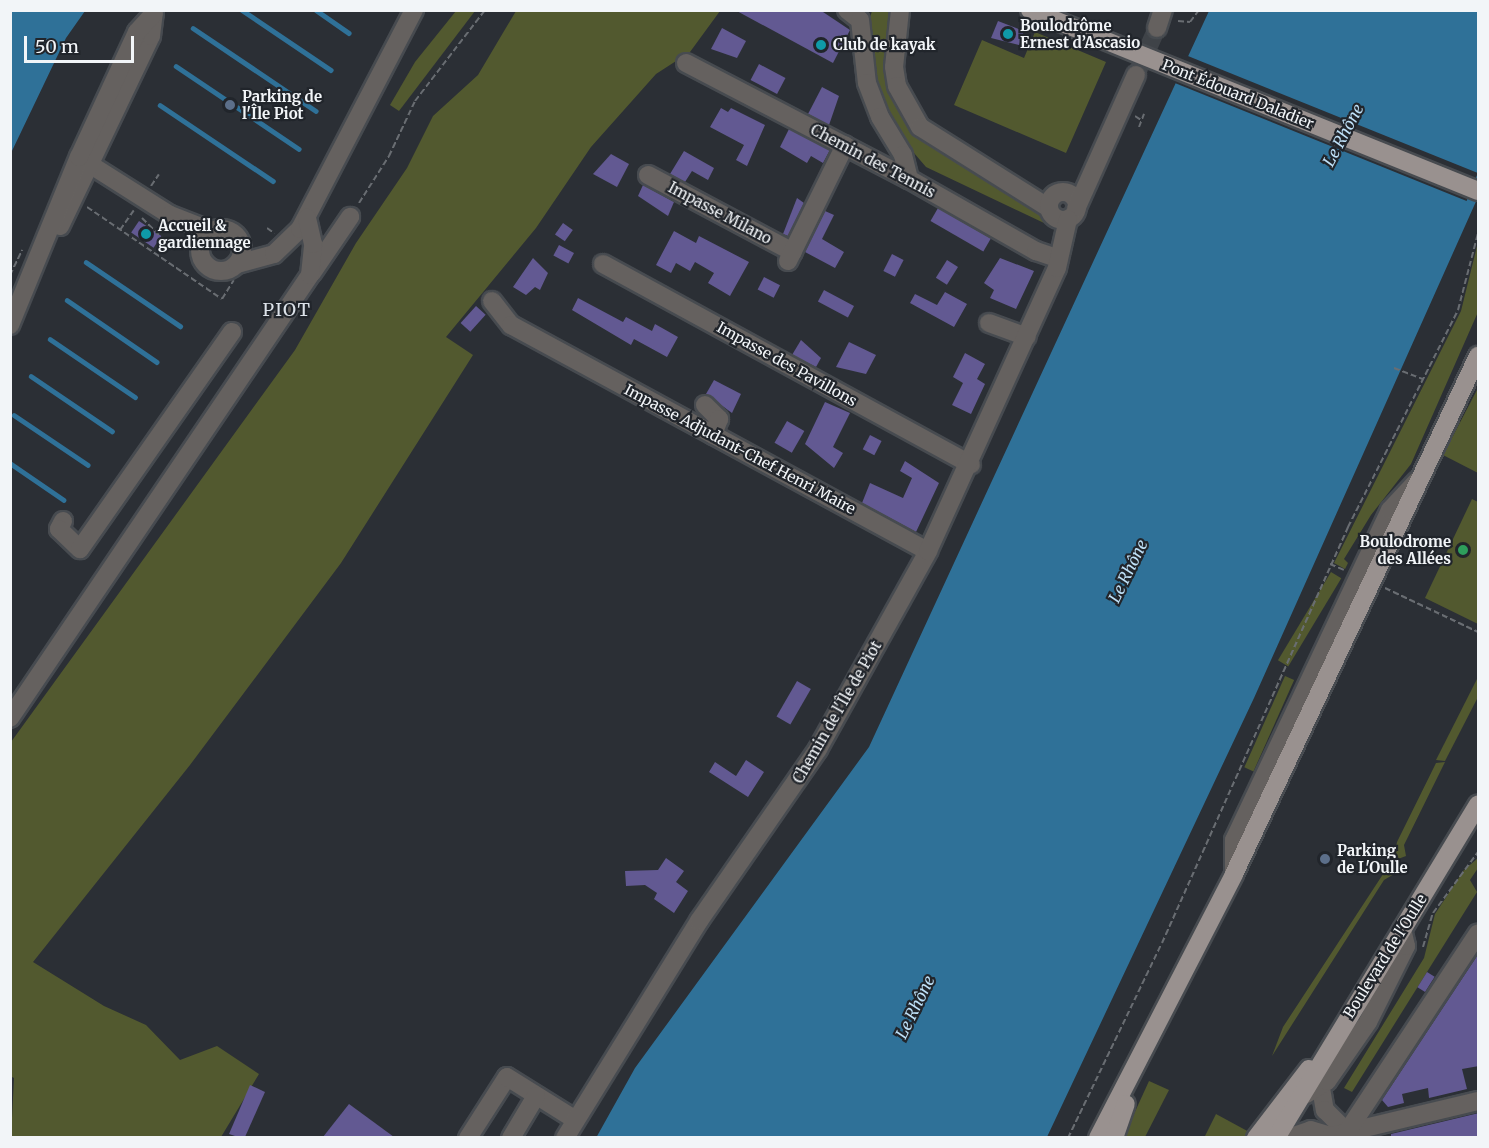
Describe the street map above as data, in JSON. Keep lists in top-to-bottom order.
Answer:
{
  "streets": {
    "main road": ["Pont Édouard Daladier", "Boulevard de l'Oulle"],
    "street": [
      "Chemin des Tennis",
      "Impasse Milano",
      "Impasse des Pavillons",
      "Impasse Adjudant-Chef Henri Maire",
      "Chemin de l'Île de Piot"
    ]
  },
  "crossings": [
    ["Chemin des Tennis", "Impasse Milano"],
    ["Chemin des Tennis", "Chemin de l'Île de Piot"],
    ["Impasse des Pavillons", "Chemin de l'Île de Piot"],
    ["Impasse Adjudant-Chef Henri Maire", "Chemin de l'Île de Piot"]
  ],
  "districts": ["PIOT"],
  "water": ["Le Rhône"],
  "places": [
    "Boulodrôme Ernest d’Ascasio",
    "Club de kayak",
    "Parking de l'Île Piot",
    "Accueil & gardiennage",
    "Boulodrome des Allées",
    "Parking de L'Oulle"
  ],
  "scale_bar": "50 m"
}
